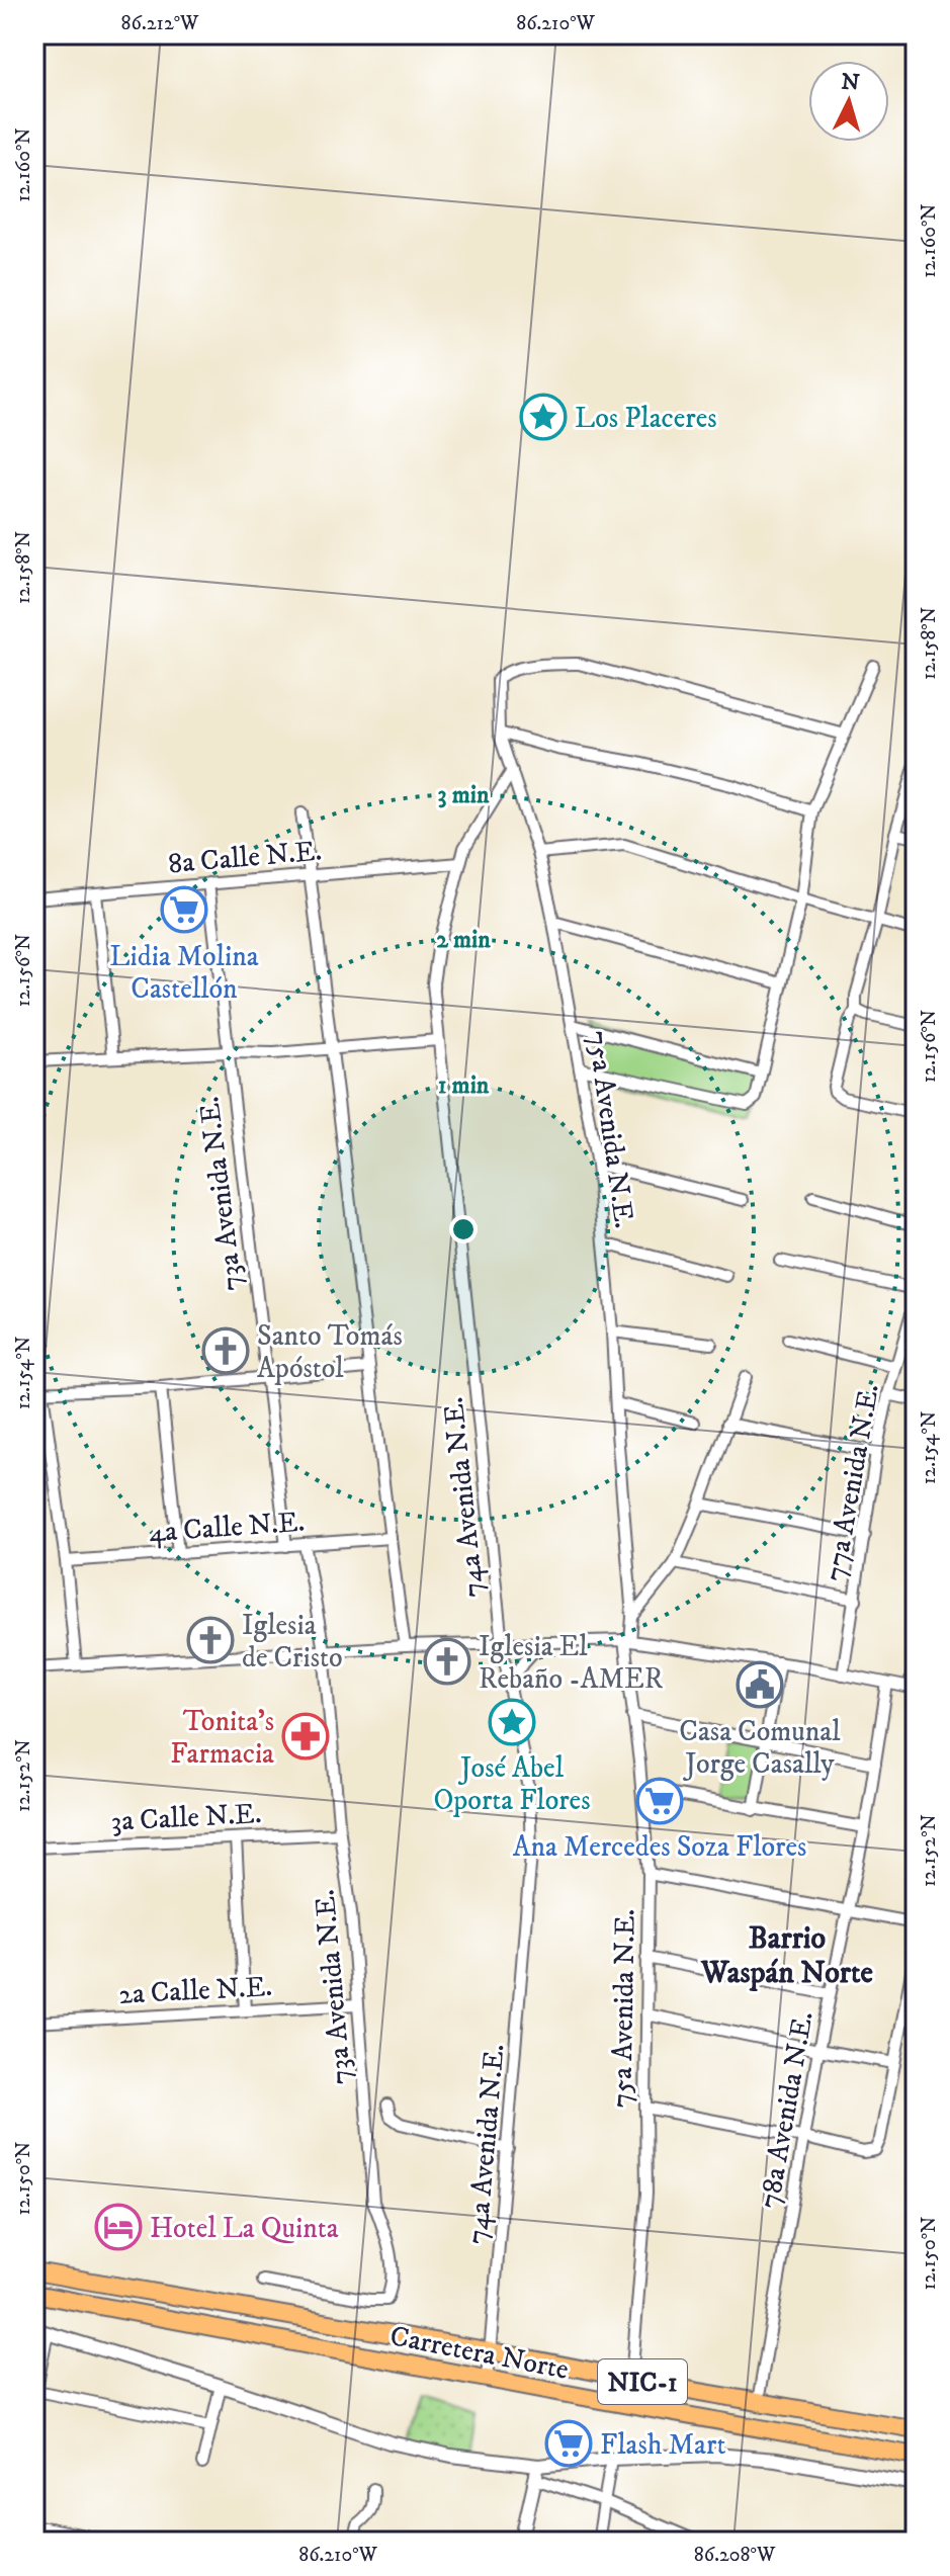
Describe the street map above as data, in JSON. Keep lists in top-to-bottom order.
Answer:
{
  "streets": {
    "highway": ["Carretera Norte", "NIC-1"],
    "street": [
      "8a Calle N.E.",
      "75a Avenida N.E.",
      "73a Avenida N.E.",
      "77a Avenida N.E.",
      "74a Avenida N.E.",
      "4a Calle N.E.",
      "3a Calle N.E.",
      "2a Calle N.E.",
      "78a Avenida N.E."
    ]
  },
  "crossings": [
    ["8a Calle N.E.", "73a Avenida N.E."],
    ["8a Calle N.E.", "74a Avenida N.E."],
    ["75a Avenida N.E.", "74a Avenida N.E."],
    ["75a Avenida N.E.", "Carretera Norte"],
    ["73a Avenida N.E.", "4a Calle N.E."],
    ["73a Avenida N.E.", "3a Calle N.E."],
    ["73a Avenida N.E.", "2a Calle N.E."],
    ["74a Avenida N.E.", "Carretera Norte"],
    ["78a Avenida N.E.", "Carretera Norte"]
  ],
  "districts": ["Barrio Waspán Norte"],
  "places": {
    "place": ["Los Placeres", "José Abel Oporta Flores"],
    "supermarket": ["Lidia Molina Castellón", "Ana Mercedes Soza Flores", "Flash Mart"],
    "church": ["Santo Tomás Apóstol", "Iglesia de Cristo", "Iglesia El Rebaño -AMER"],
    "public building": ["Casa Comunal Jorge Casally"],
    "pharmacy": ["Tonita's Farmacia"],
    "hotel": ["Hotel La Quinta"]
  },
  "north": "top",
  "coordinates": [
    "86.212°W",
    "86.210°W",
    "12.160°N",
    "12.158°N",
    "12.156°N",
    "12.154°N",
    "12.152°N",
    "12.150°N",
    "86.208°W"
  ],
  "rings": ["3 min", "2 min", "1 min"]
}
